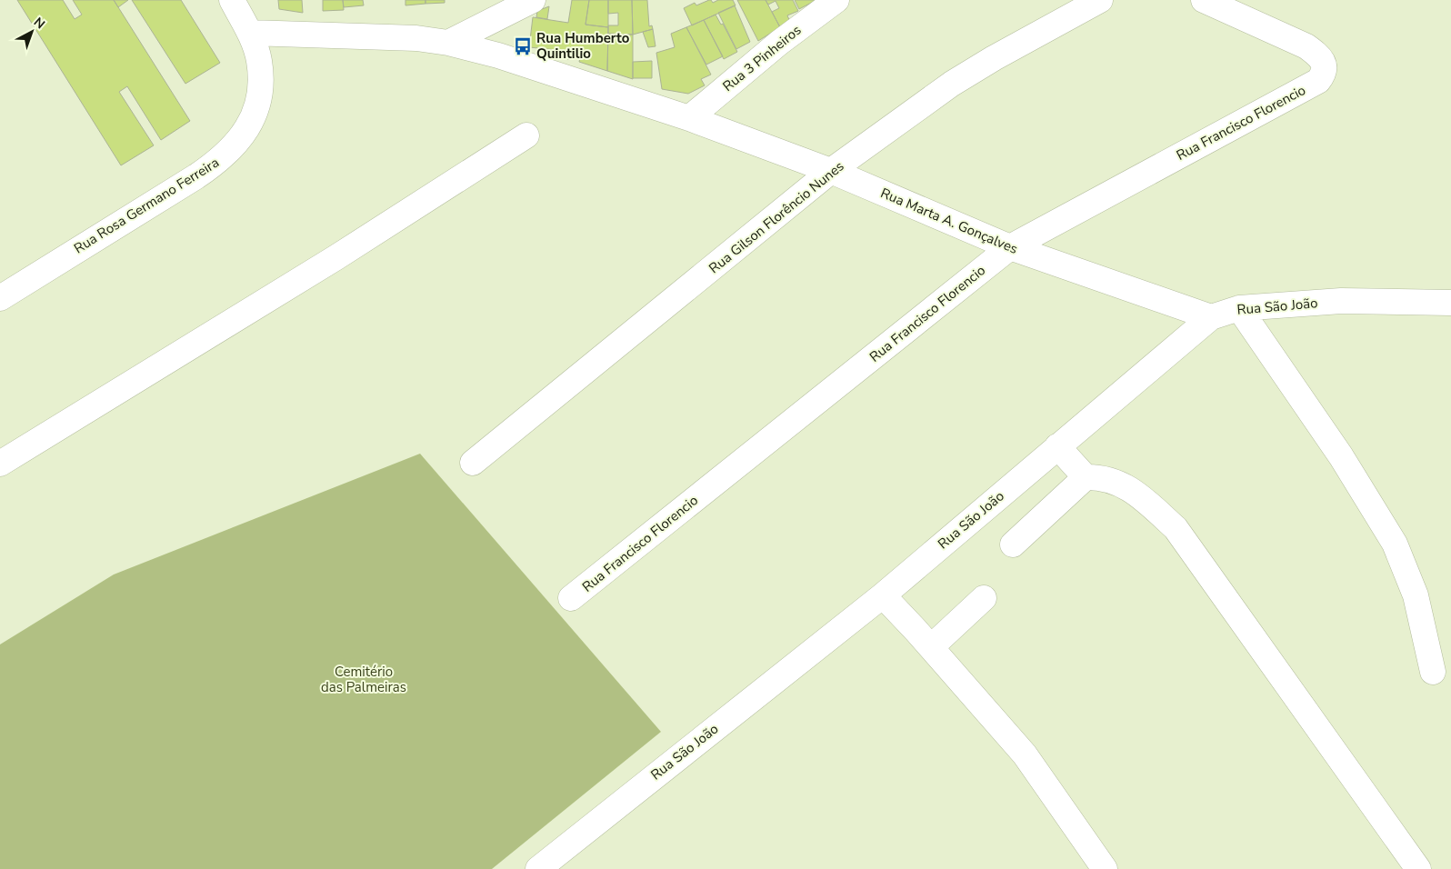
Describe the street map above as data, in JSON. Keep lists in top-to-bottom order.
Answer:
{
  "streets": {
    "street": [
      "Rua 3 Pinheiros",
      "Rua Francisco Florencio",
      "Rua Rosa Germano Ferreira",
      "Rua Gilson Florêncio Nunes",
      "Rua Marta A. Gonçalves",
      "Rua São João"
    ]
  },
  "crossings": [
    ["Rua 3 Pinheiros", "Rua Marta A. Gonçalves"],
    ["Rua Francisco Florencio", "Rua Marta A. Gonçalves"],
    ["Rua Gilson Florêncio Nunes", "Rua Marta A. Gonçalves"],
    ["Rua Marta A. Gonçalves", "Rua São João"]
  ],
  "parks": ["Cemitério das Palmeiras"],
  "places": {
    "bus stop": ["Rua Humberto Quintilio"]
  },
  "north": "top right"
}
